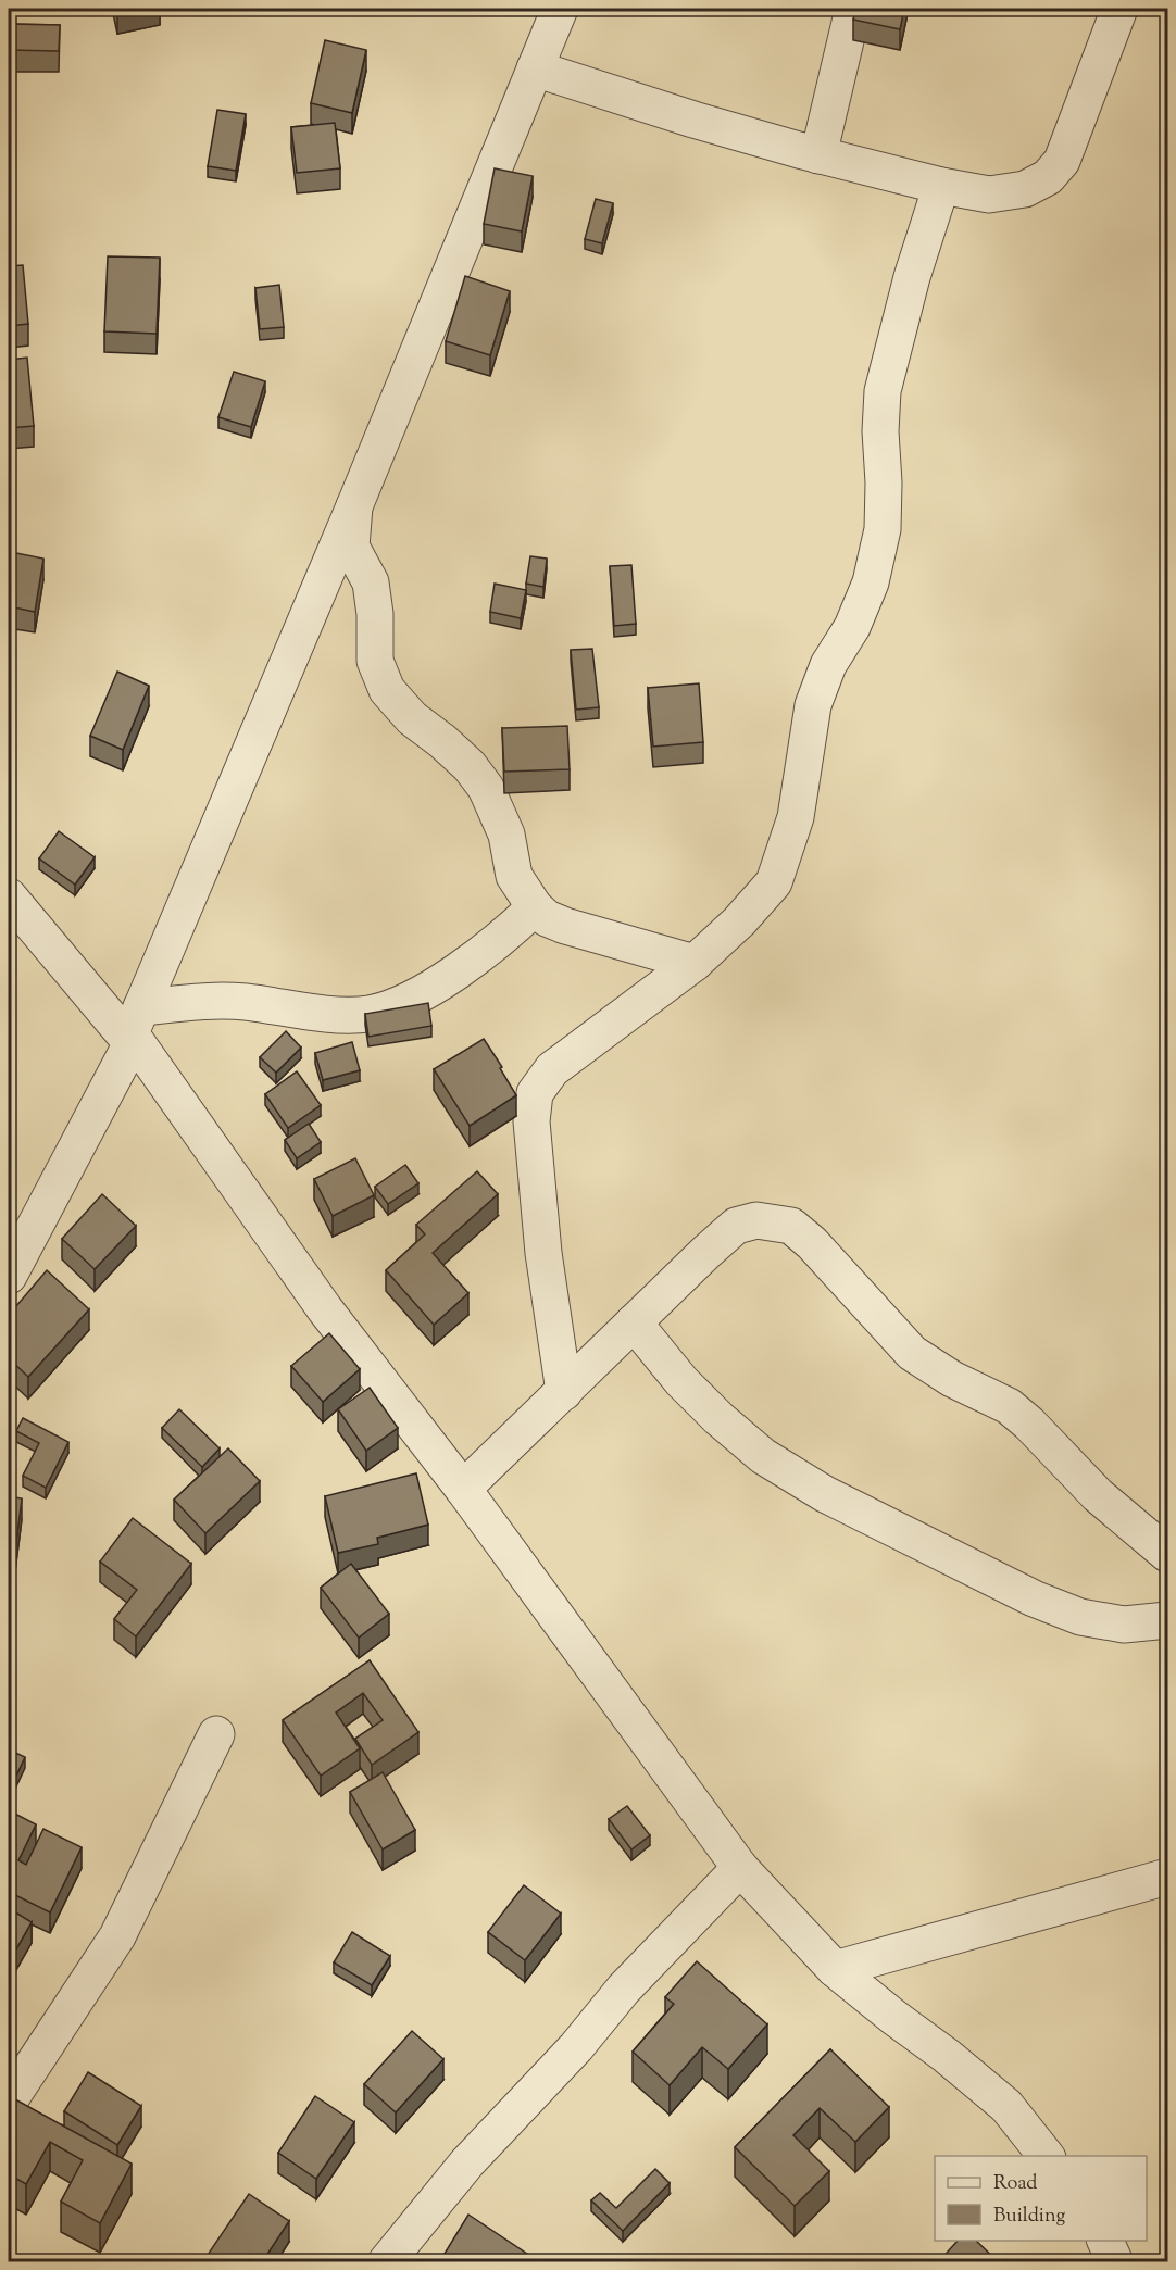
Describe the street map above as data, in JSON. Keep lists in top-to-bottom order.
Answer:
{
  "legend": ["Road", "Building"]
}
